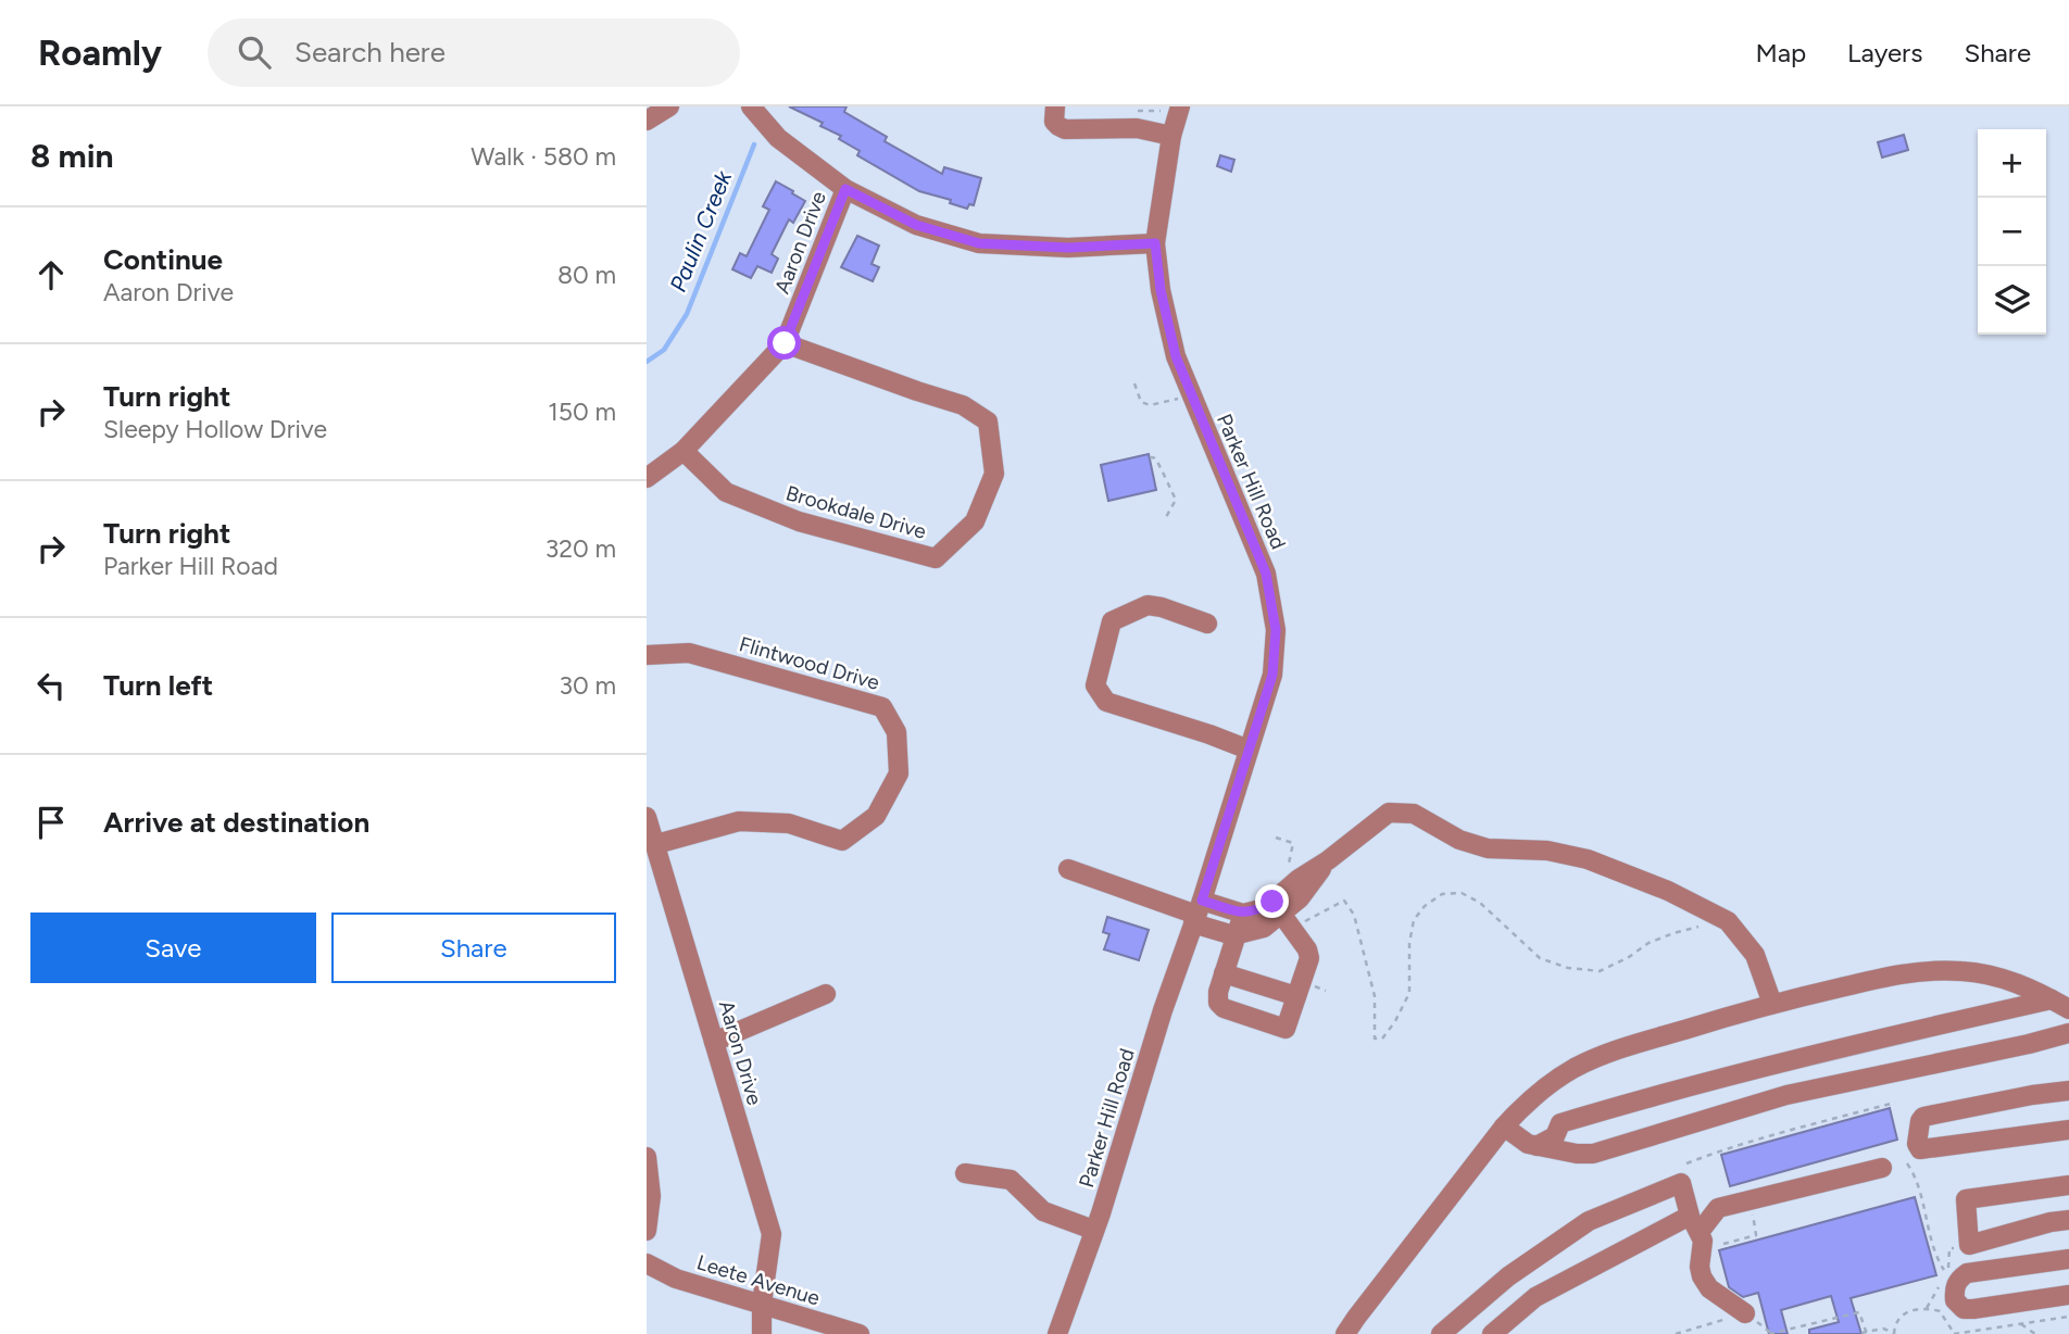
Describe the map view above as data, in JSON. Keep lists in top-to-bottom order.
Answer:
{
  "streets": {
    "street": [
      "Aaron Drive",
      "Parker Hill Road",
      "Brookdale Drive",
      "Flintwood Drive",
      "Leete Avenue"
    ]
  },
  "crossings": [
    ["Aaron Drive", "Brookdale Drive"],
    ["Aaron Drive", "Flintwood Drive"],
    ["Aaron Drive", "Leete Avenue"]
  ],
  "water": ["Paulin Creek"],
  "page": {
    "header": "Roamly",
    "search": "Search here",
    "nav": ["Map", "Layers", "Share"],
    "heading": ["8 min", "Walk · 580 m"],
    "map_buttons": ["+", "−"],
    "list": [
      ["Continue", "Aaron Drive", "80 m"],
      ["Turn right", "Sleepy Hollow Drive", "150 m"],
      ["Turn right", "Parker Hill Road", "320 m"],
      ["Turn left", "30 m"],
      "Arrive at destination"
    ],
    "buttons": ["Save", "Share"]
  }
}
